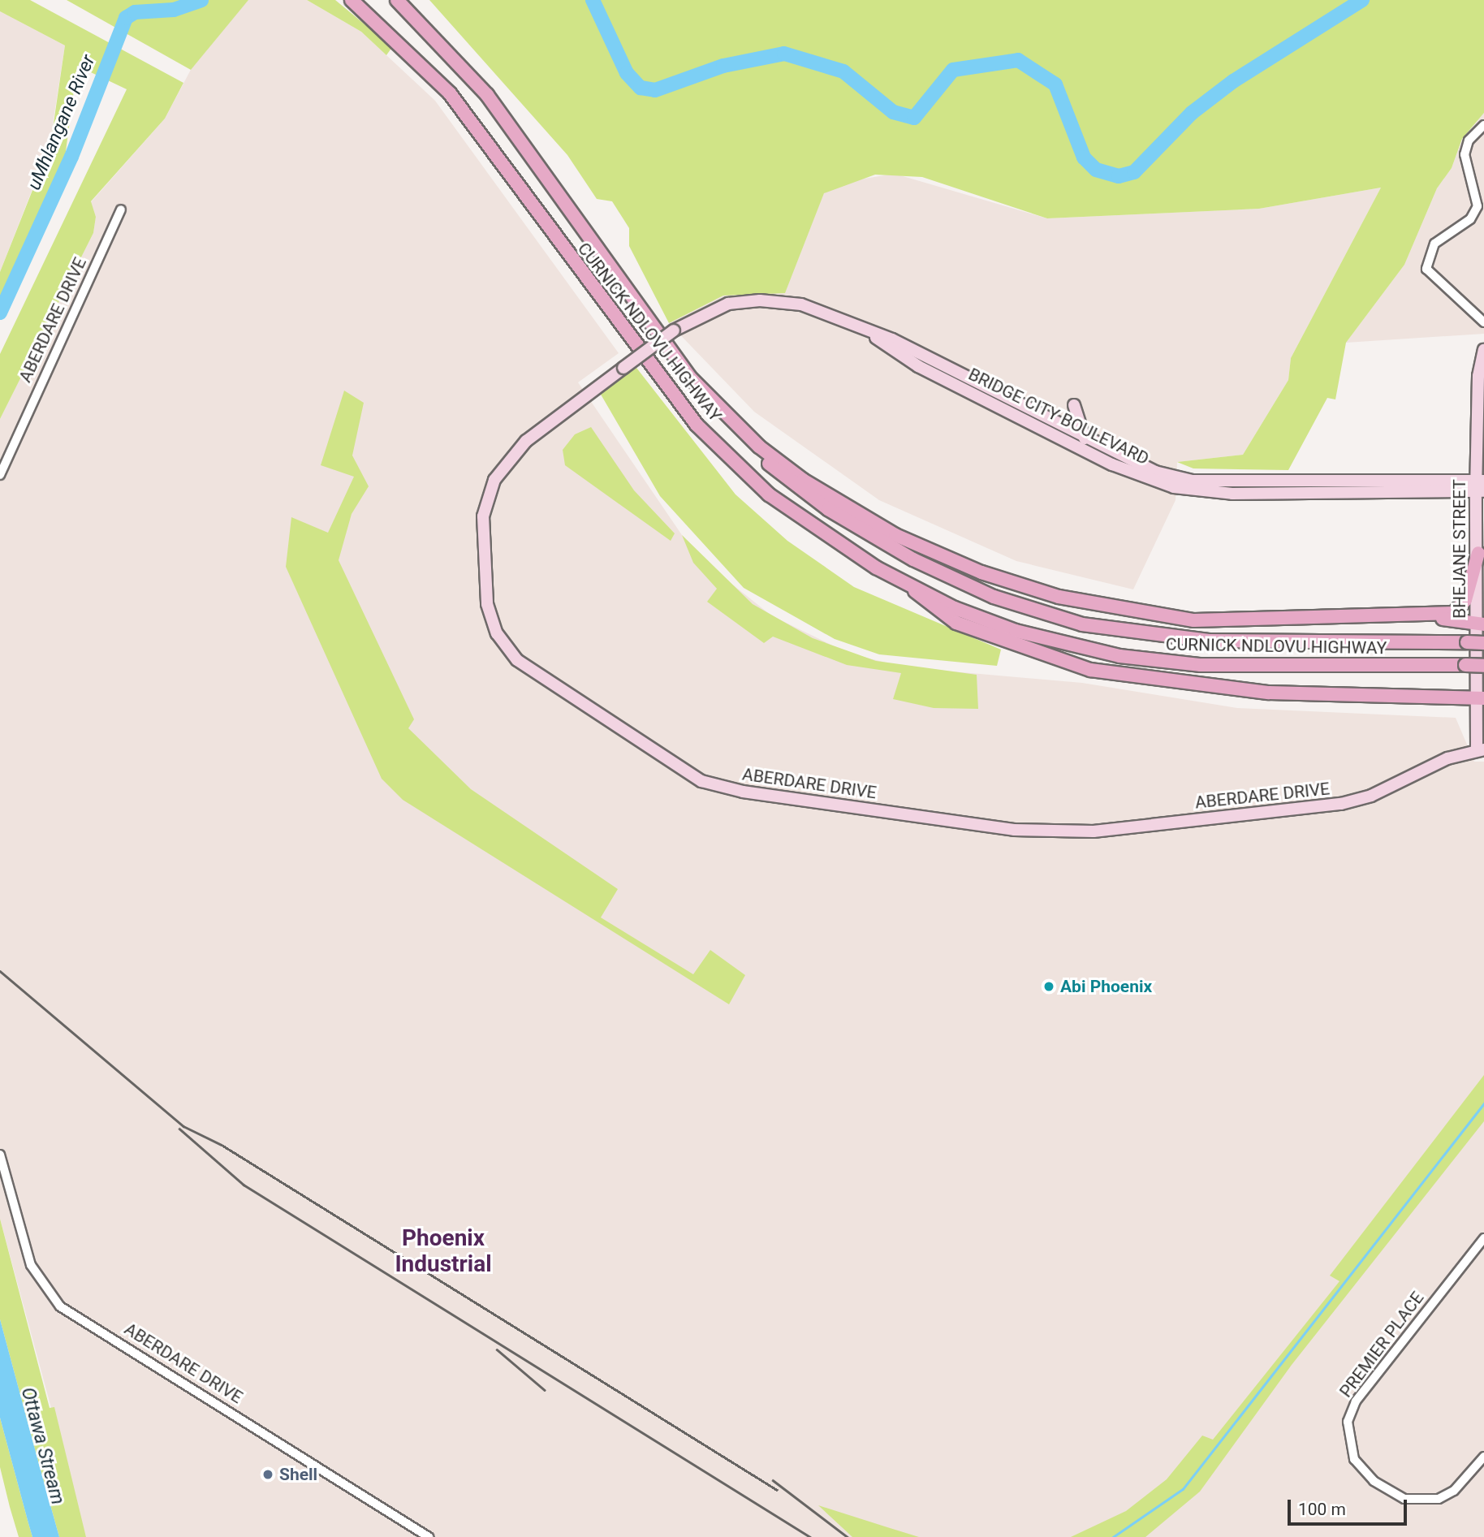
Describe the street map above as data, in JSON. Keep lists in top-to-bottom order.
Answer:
{
  "streets": {
    "main road": ["CURNICK NDLOVU HIGHWAY"],
    "street": [
      "ABERDARE DRIVE",
      "BRIDGE CITY BOULEVARD",
      "BHEJANE STREET",
      "PREMIER PLACE"
    ]
  },
  "crossings": [
    ["ABERDARE DRIVE", "BRIDGE CITY BOULEVARD"],
    ["ABERDARE DRIVE", "BHEJANE STREET"],
    ["BRIDGE CITY BOULEVARD", "BHEJANE STREET"]
  ],
  "districts": ["Phoenix Industrial"],
  "water": ["uMhlangane River", "Ottawa Stream"],
  "places": ["Abi Phoenix", "Shell"],
  "scale_bar": "100 m"
}
